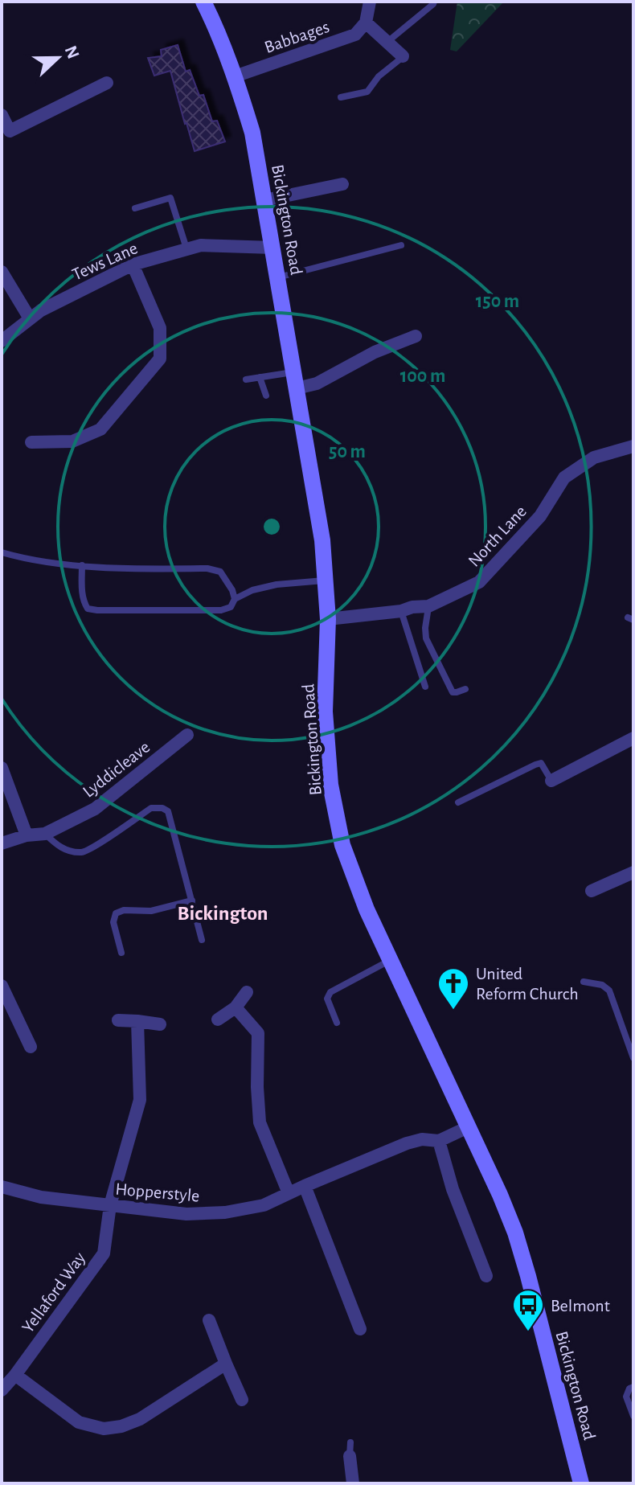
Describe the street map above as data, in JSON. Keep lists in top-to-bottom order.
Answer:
{
  "streets": {
    "main road": ["Bickington Road"],
    "street": [
      "Babbages",
      "Tews Lane",
      "North Lane",
      "Lyddicleave",
      "Hopperstyle",
      "Yellaford Way"
    ]
  },
  "crossings": [
    ["Babbages", "Bickington Road"],
    ["Bickington Road", "Tews Lane"],
    ["Bickington Road", "North Lane"],
    ["Bickington Road", "Hopperstyle"],
    ["Hopperstyle", "Yellaford Way"]
  ],
  "districts": ["Bickington"],
  "places": {
    "church": ["United Reform Church"],
    "bus stop": ["Belmont"]
  },
  "north": "right",
  "rings": ["150 m", "100 m", "50 m"]
}
